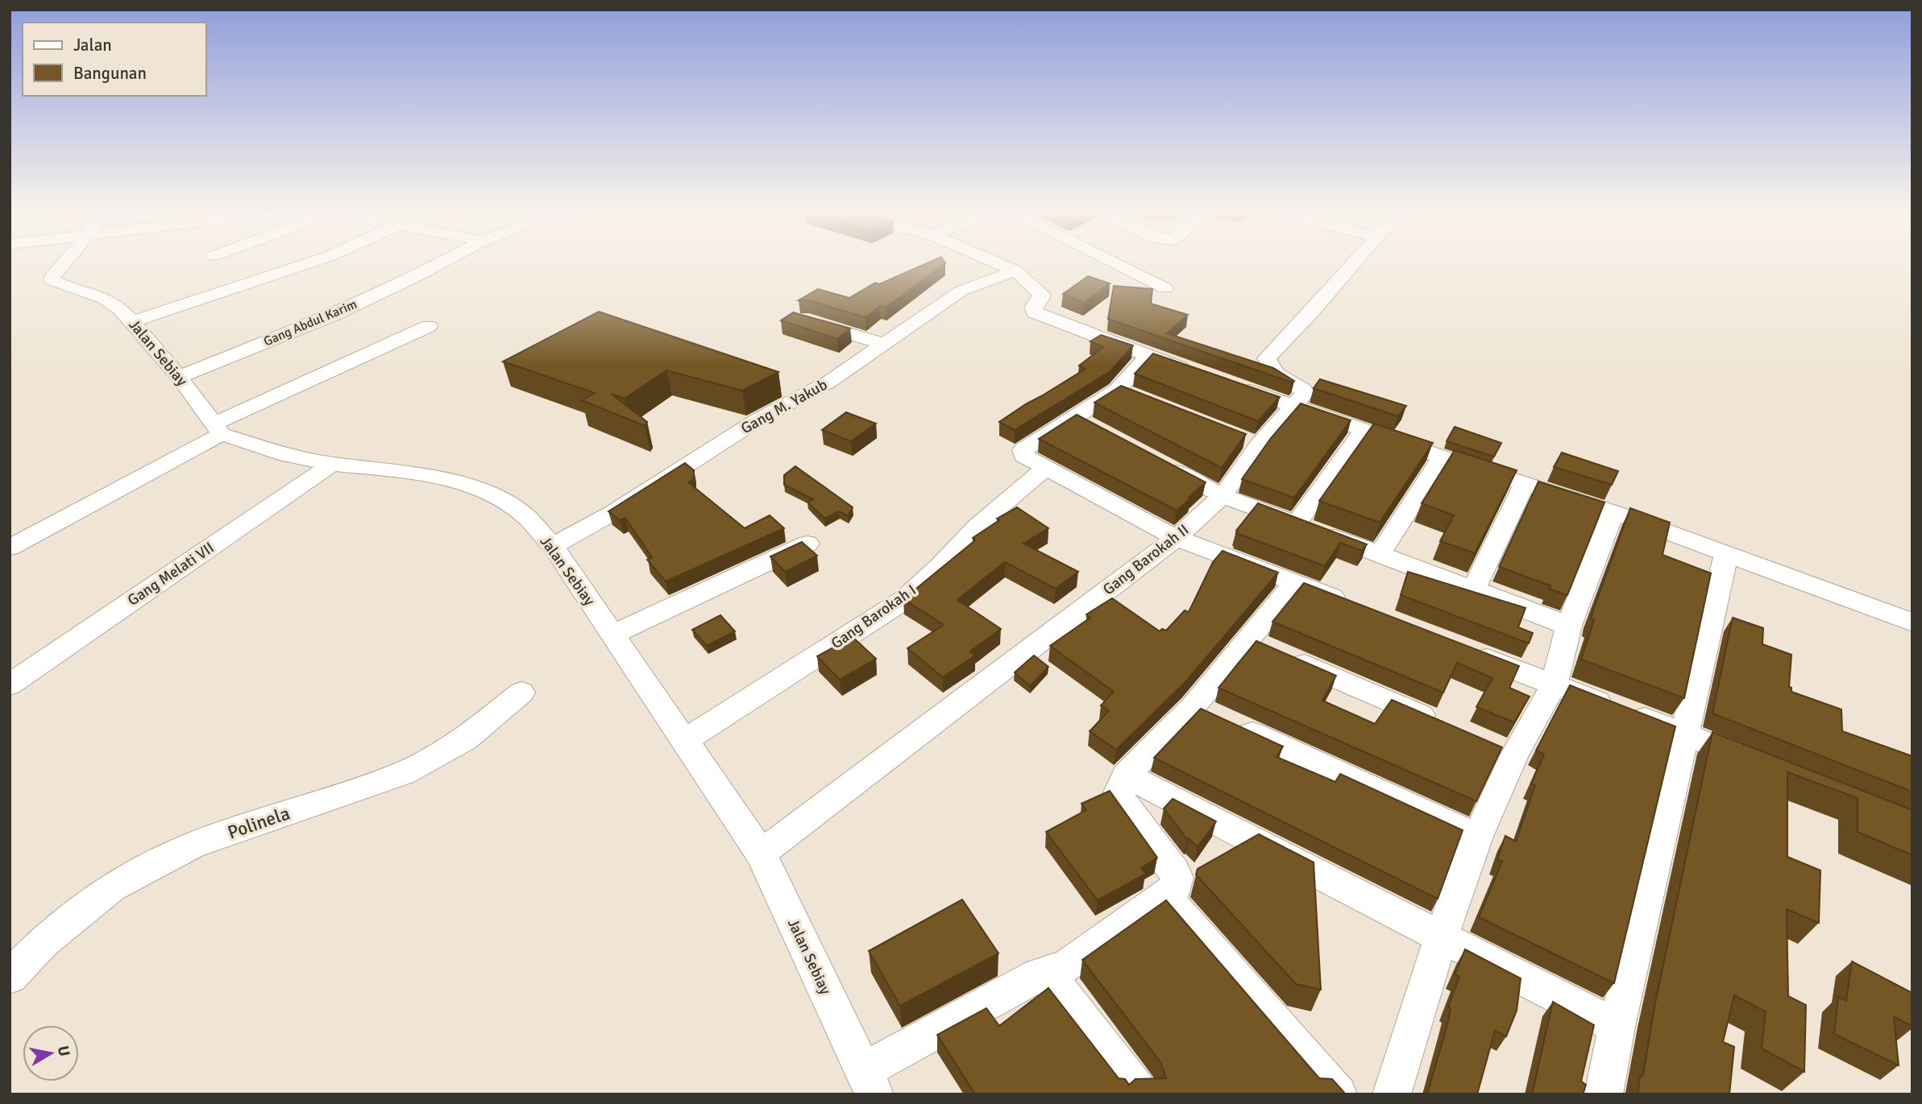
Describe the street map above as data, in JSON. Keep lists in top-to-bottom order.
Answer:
{
  "streets": {
    "street": [
      "Gang Abdul Karim",
      "Jalan Sebiay",
      "Gang M. Yakub",
      "Gang Barokah II",
      "Gang Melati VII",
      "Gang Barokah I",
      "Polinela"
    ]
  },
  "crossings": [
    ["Gang Abdul Karim", "Jalan Sebiay"],
    ["Jalan Sebiay", "Gang M. Yakub"],
    ["Jalan Sebiay", "Gang Barokah II"],
    ["Jalan Sebiay", "Gang Melati VII"],
    ["Jalan Sebiay", "Gang Barokah I"]
  ],
  "legend": ["Jalan", "Bangunan"],
  "north": "right"
}
